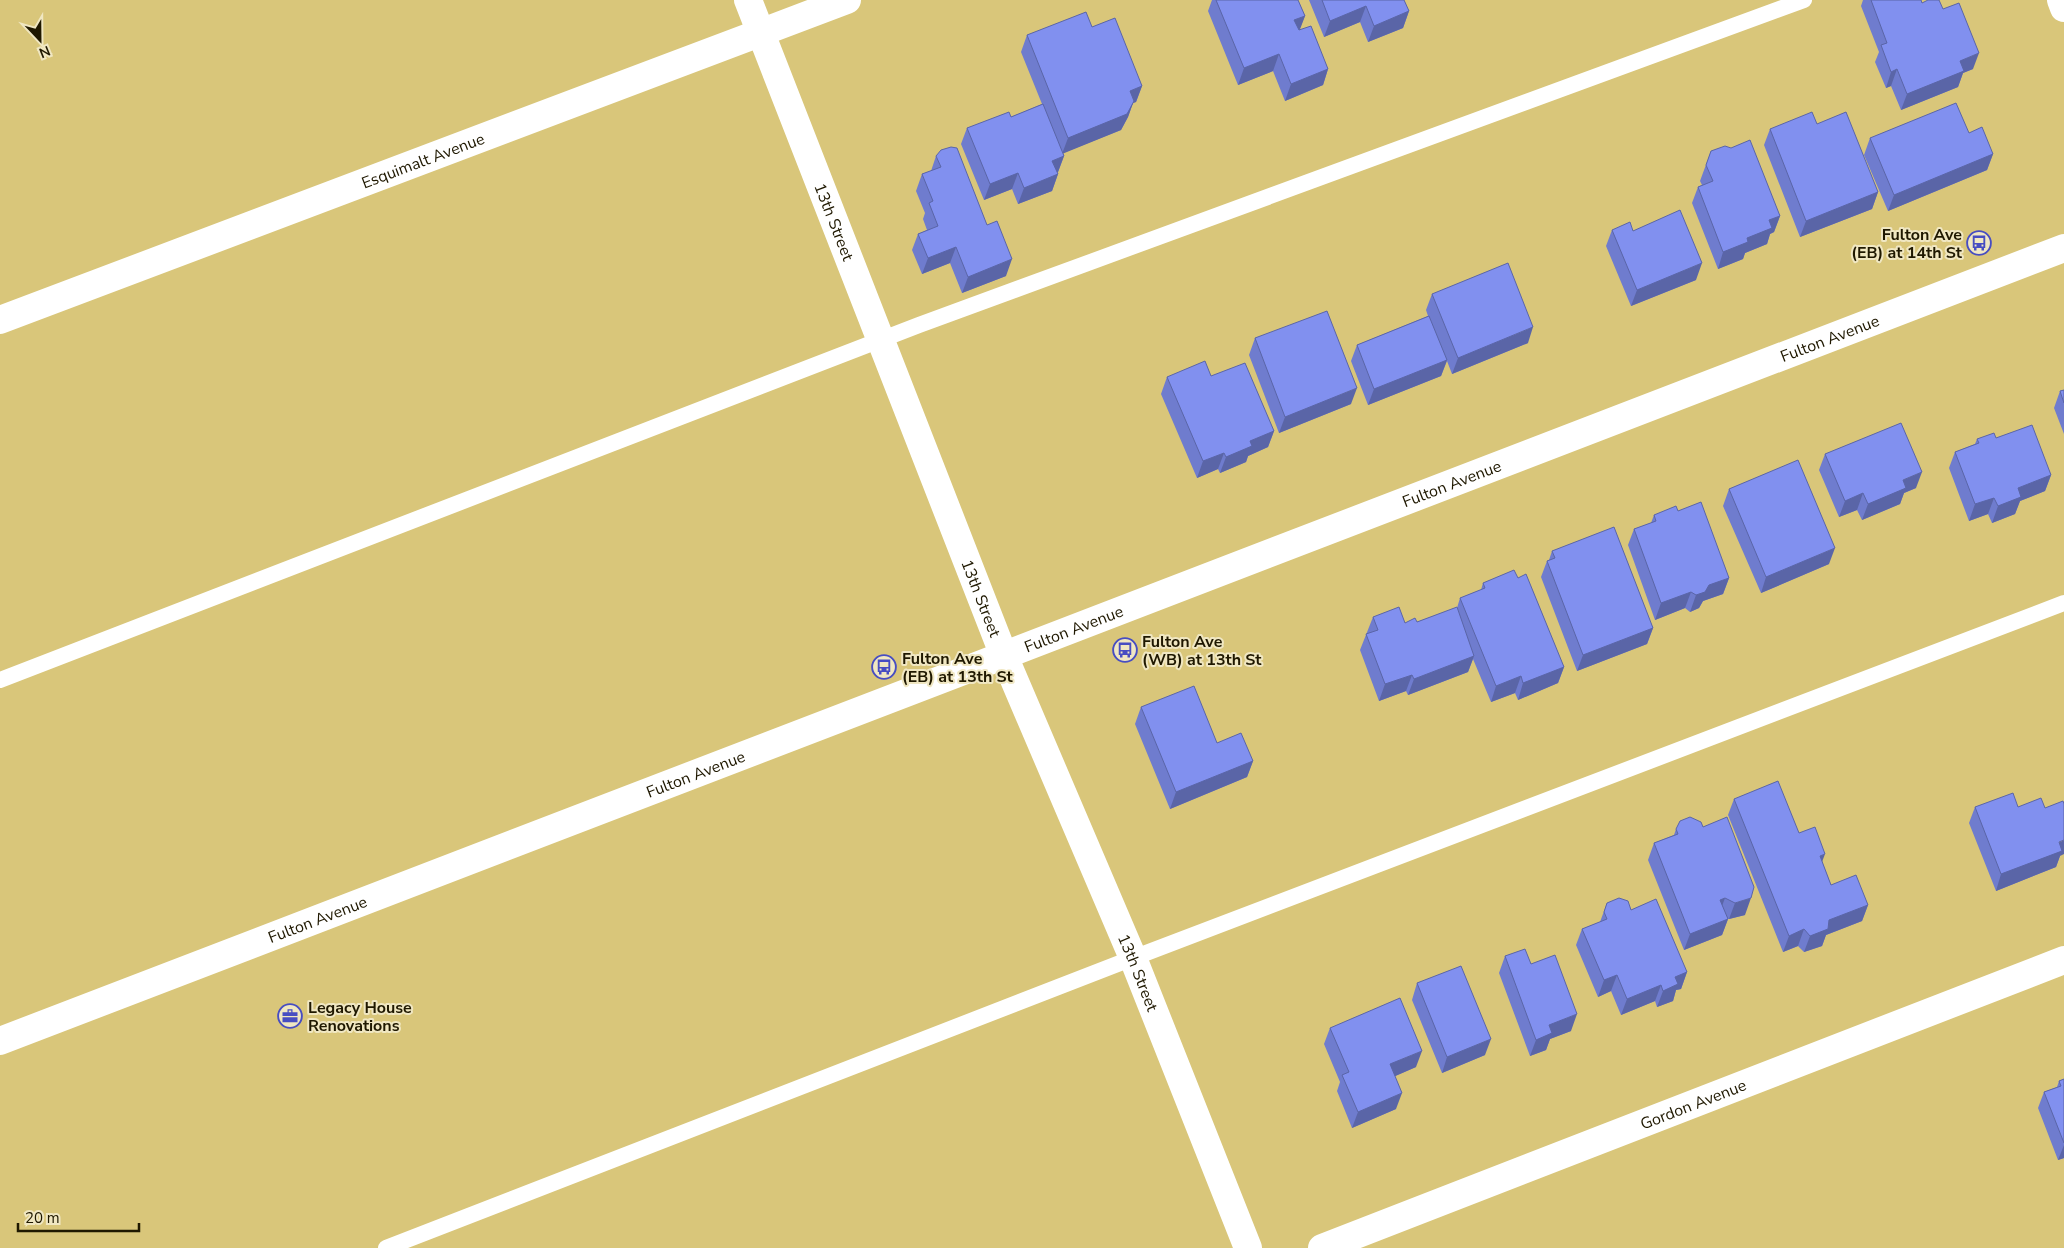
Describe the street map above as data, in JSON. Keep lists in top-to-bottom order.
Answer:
{
  "streets": {
    "street": [
      "Esquimalt Avenue",
      "13th Street",
      "Fulton Avenue",
      "Gordon Avenue"
    ]
  },
  "crossings": [
    ["Esquimalt Avenue", "13th Street"],
    ["13th Street", "Fulton Avenue"]
  ],
  "places": {
    "bus stop": ["Fulton Ave (EB) at 14th St", "Fulton Ave (WB) at 13th St", "Fulton Ave (EB) at 13th St"],
    "office": ["Legacy House Renovations"]
  },
  "scale_bar": "20 m",
  "north": "bottom"
}
